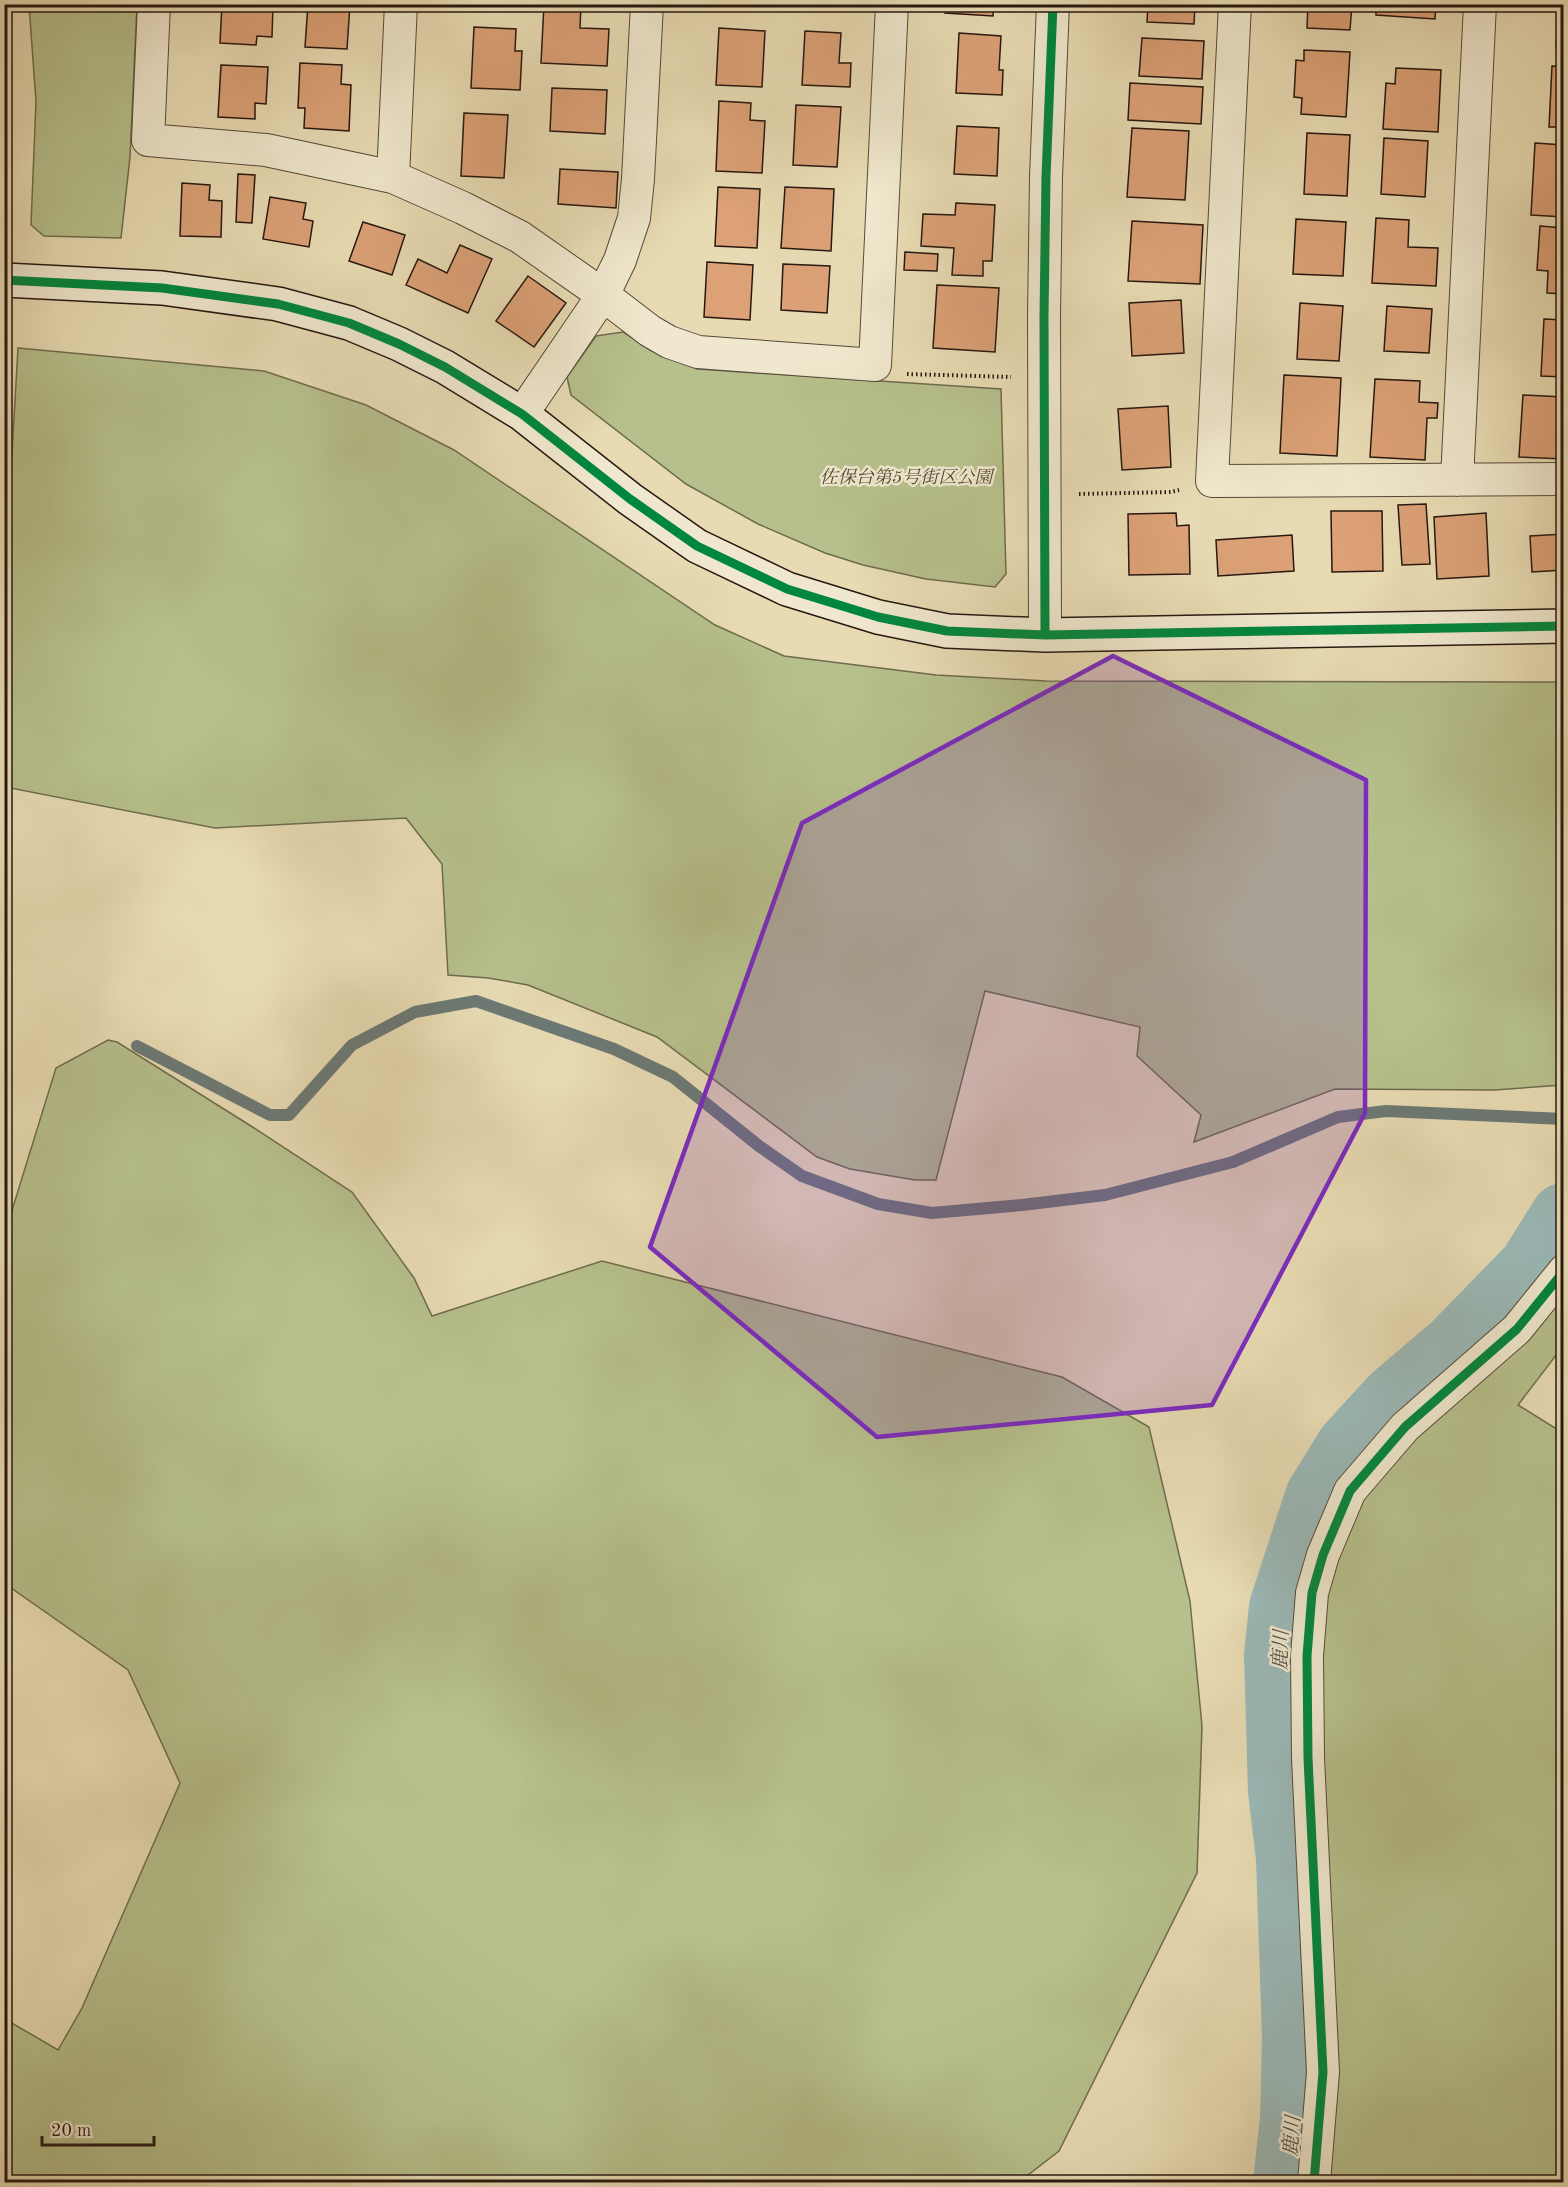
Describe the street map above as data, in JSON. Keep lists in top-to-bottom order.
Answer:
{
  "water": ["鹿川"],
  "parks": ["佐保台第5号街区公園"],
  "scale_bar": "20 m"
}
